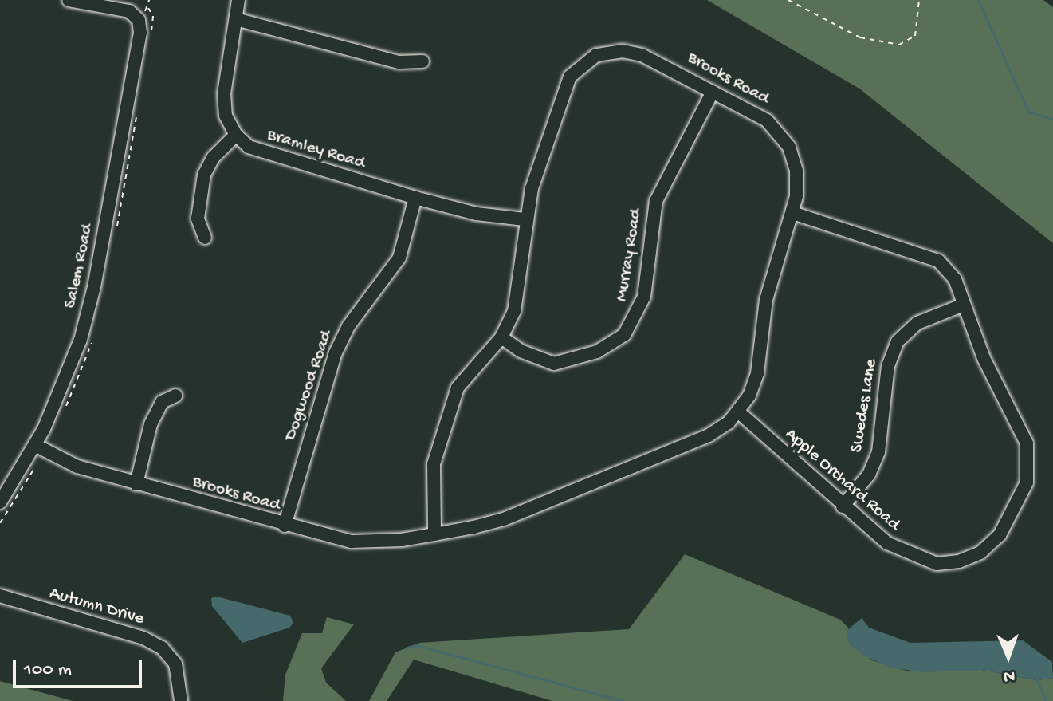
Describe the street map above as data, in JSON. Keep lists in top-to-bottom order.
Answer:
{
  "streets": {
    "street": [
      "Brooks Road",
      "Bramley Road",
      "Murray Road",
      "Salem Road",
      "Dogwood Road",
      "Swedes Lane",
      "Apple Orchard Road",
      "Autumn Drive"
    ]
  },
  "crossings": [
    ["Brooks Road", "Bramley Road"],
    ["Brooks Road", "Murray Road"],
    ["Brooks Road", "Salem Road"],
    ["Brooks Road", "Dogwood Road"],
    ["Brooks Road", "Apple Orchard Road"],
    ["Bramley Road", "Dogwood Road"],
    ["Swedes Lane", "Apple Orchard Road"]
  ],
  "scale_bar": "100 m",
  "north": "bottom"
}
